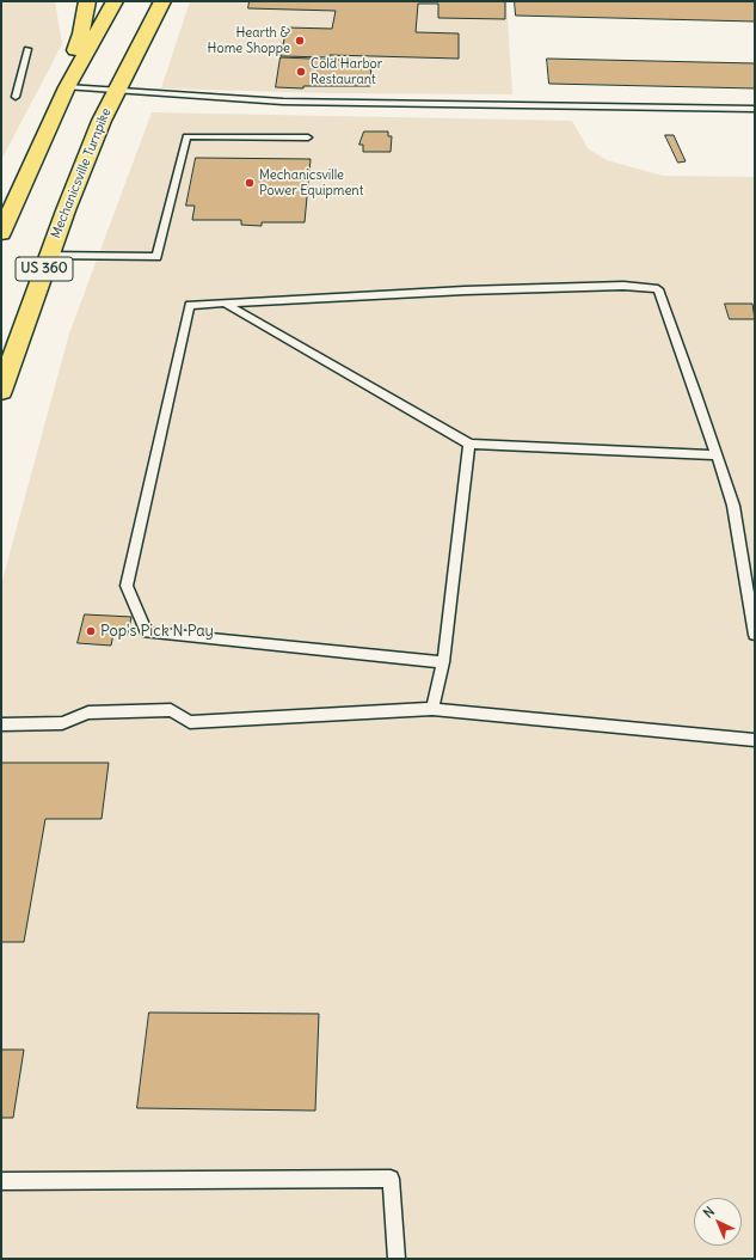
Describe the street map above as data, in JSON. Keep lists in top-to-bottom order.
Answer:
{
  "streets": {
    "highway": ["Mechanicsville Turnpike", "US 360"]
  },
  "crossings": [
    ["Mechanicsville Turnpike", "US 360"]
  ],
  "places": [
    "Hearth & Home Shoppe",
    "Cold Harbor Restaurant",
    "Mechanicsville Power Equipment",
    "Pop's Pick N Pay"
  ],
  "north": "top left"
}
